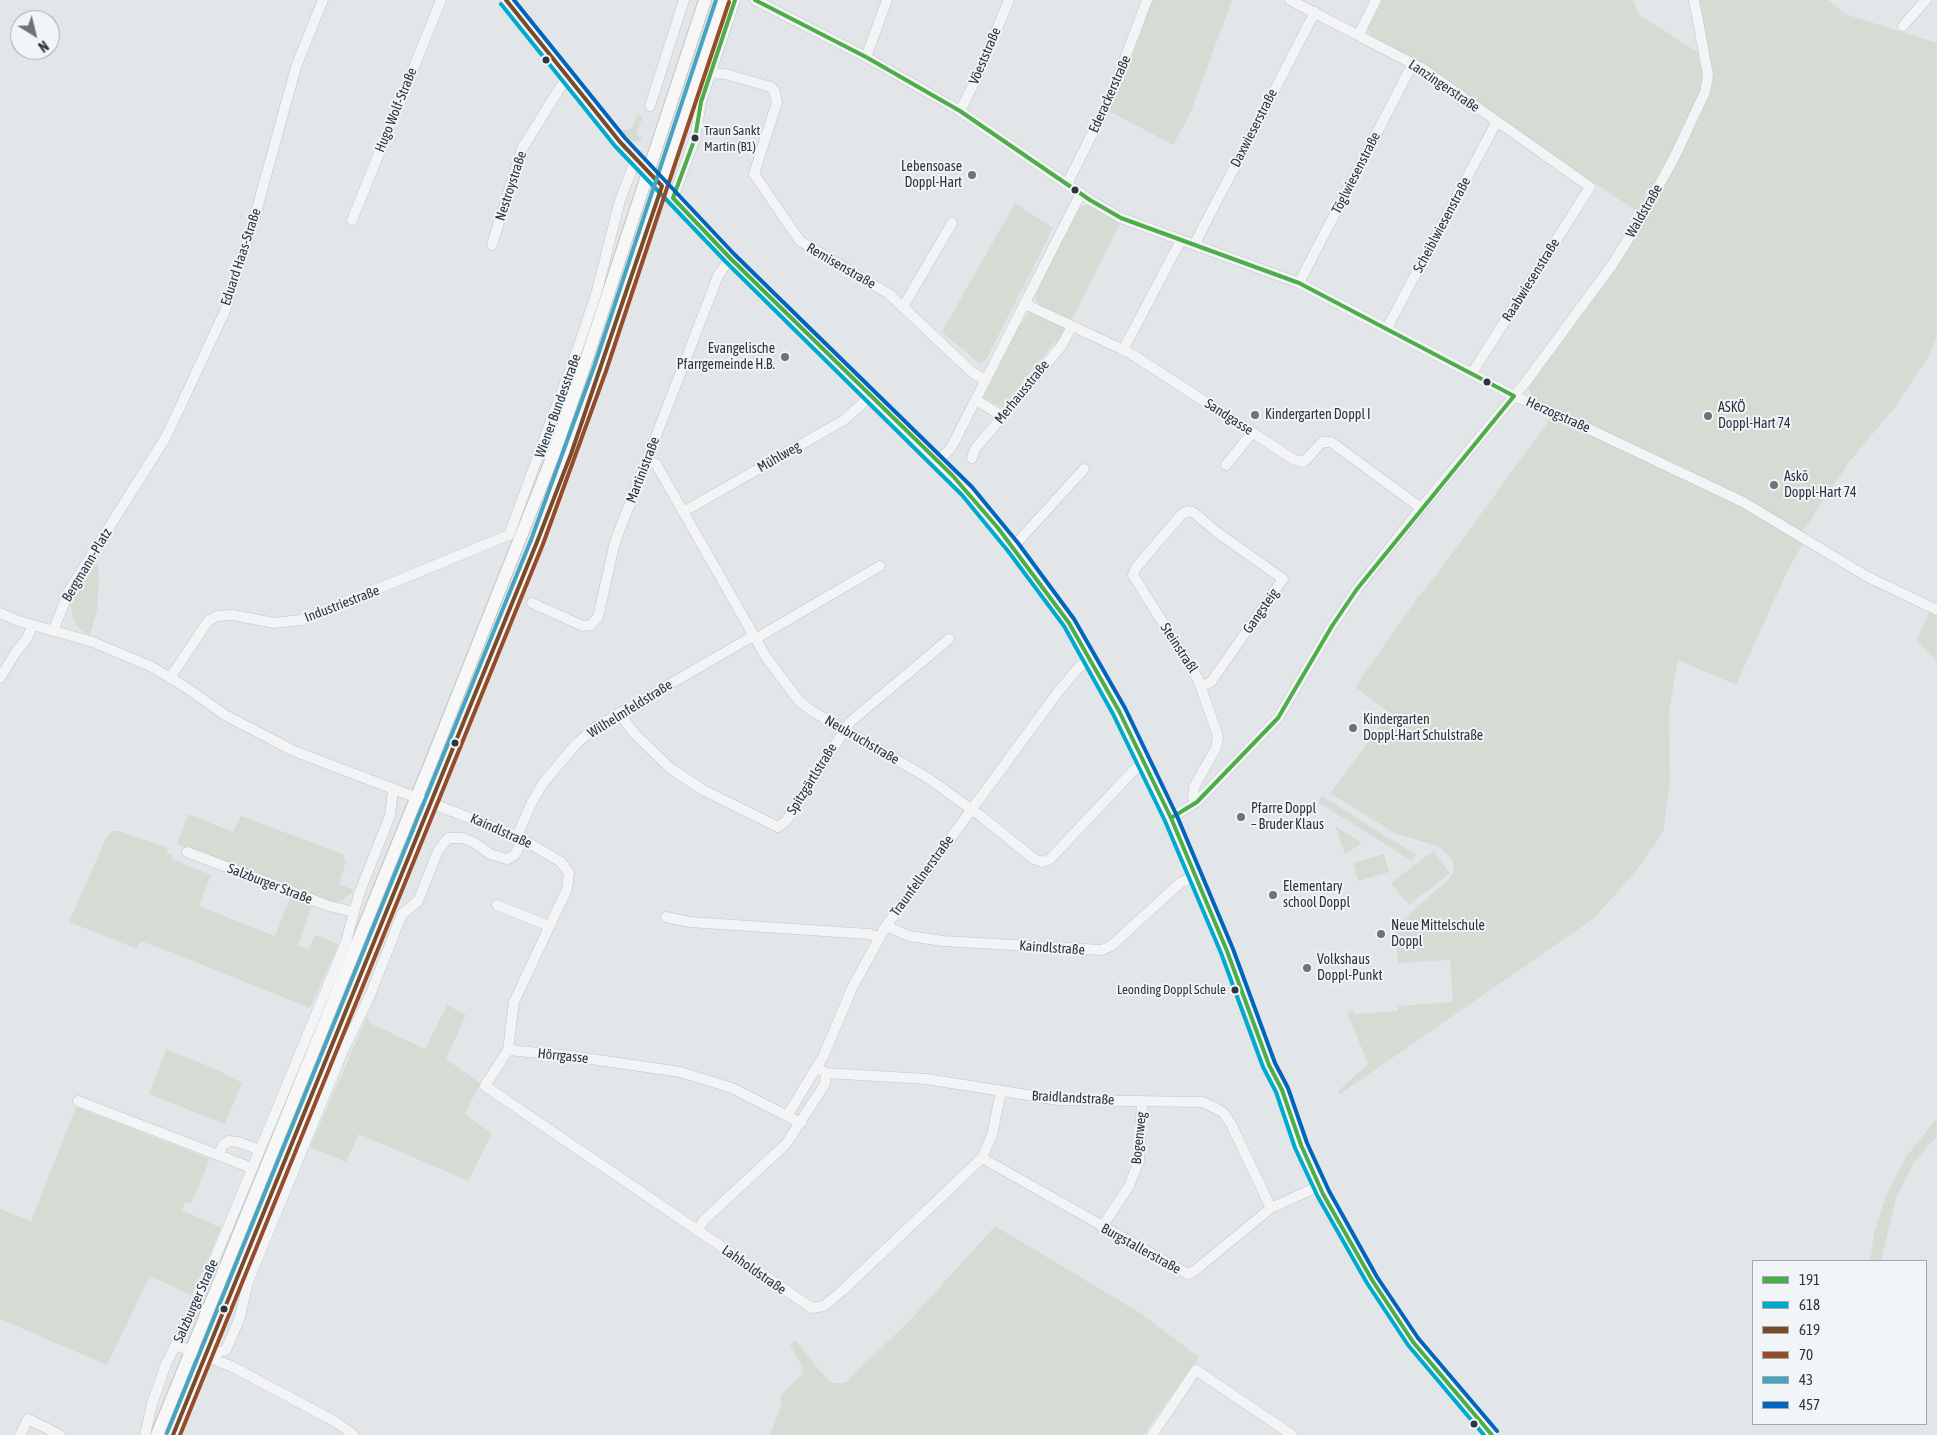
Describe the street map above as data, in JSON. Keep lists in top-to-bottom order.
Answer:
{
  "streets": {
    "main road": ["Wiener Bundesstraße", "Salzburger Straße"],
    "street": [
      "Vöeststraße",
      "Lanzingerstraße",
      "Ederackerstraße",
      "Hugo Wolf-Straße",
      "Daxwieserstraße",
      "Töglwiesenstraße",
      "Nestroystraße",
      "Waldstraße",
      "Scheiblwiesenstraße",
      "Eduard Haas-Straße",
      "Remisenstraße",
      "Raabwiesenstraße",
      "Merhausstraße",
      "Herzogstraße",
      "Sandgasse",
      "Mühlweg",
      "Martinistraße",
      "Bergmann-Platz",
      "Industriestraße",
      "Gangsteig",
      "Steinstraßl",
      "Wilhelmfeldstraße",
      "Neubruchstraße",
      "Spitzgärtlstraße",
      "Kaindlstraße",
      "Traunfellnerstraße",
      "Hörrgasse",
      "Braidlandstraße",
      "Bogenweg",
      "Burgstallerstraße",
      "Lahholdstraße"
    ]
  },
  "crossings": [
    ["Vöeststraße", "Herzogstraße"],
    ["Lanzingerstraße", "Daxwieserstraße"],
    ["Lanzingerstraße", "Töglwiesenstraße"],
    ["Lanzingerstraße", "Scheiblwiesenstraße"],
    ["Lanzingerstraße", "Raabwiesenstraße"],
    ["Ederackerstraße", "Herzogstraße"],
    ["Daxwieserstraße", "Herzogstraße"],
    ["Töglwiesenstraße", "Herzogstraße"],
    ["Waldstraße", "Herzogstraße"],
    ["Waldstraße", "Sandgasse"],
    ["Waldstraße", "Steinstraßl"],
    ["Scheiblwiesenstraße", "Herzogstraße"],
    ["Eduard Haas-Straße", "Bergmann-Platz"],
    ["Raabwiesenstraße", "Herzogstraße"],
    ["Merhausstraße", "Sandgasse"],
    ["Wiener Bundesstraße", "Industriestraße"],
    ["Wiener Bundesstraße", "Salzburger Straße"],
    ["Mühlweg", "Neubruchstraße"],
    ["Martinistraße", "Neubruchstraße"],
    ["Industriestraße", "Kaindlstraße"],
    ["Industriestraße", "Salzburger Straße"],
    ["Gangsteig", "Steinstraßl"],
    ["Wilhelmfeldstraße", "Neubruchstraße"],
    ["Wilhelmfeldstraße", "Spitzgärtlstraße"],
    ["Wilhelmfeldstraße", "Kaindlstraße"],
    ["Neubruchstraße", "Spitzgärtlstraße"],
    ["Neubruchstraße", "Traunfellnerstraße"],
    ["Kaindlstraße", "Traunfellnerstraße"],
    ["Kaindlstraße", "Salzburger Straße"],
    ["Traunfellnerstraße", "Hörrgasse"],
    ["Traunfellnerstraße", "Braidlandstraße"],
    ["Hörrgasse", "Lahholdstraße"],
    ["Braidlandstraße", "Bogenweg"],
    ["Braidlandstraße", "Burgstallerstraße"],
    ["Braidlandstraße", "Lahholdstraße"],
    ["Bogenweg", "Burgstallerstraße"],
    ["Burgstallerstraße", "Lahholdstraße"]
  ],
  "places": [
    "Traun Sankt Martin (B1)",
    "Lebensoase Doppl-Hart",
    "Evangelische Pfarrgemeinde H.B.",
    "Kindergarten Doppl I",
    "ASKÖ Doppl-Hart 74",
    "Askö Doppl-Hart 74",
    "Kindergarten Doppl-Hart Schulstraße",
    "Pfarre Doppl – Bruder Klaus",
    "Elementary school Doppl",
    "Neue Mittelschule Doppl",
    "Volkshaus Doppl-Punkt",
    "Leonding Doppl Schule"
  ],
  "lines": [
    "transit line 191",
    "transit line 619",
    "transit line 43",
    "transit line 457",
    "transit line 70",
    "transit line 618"
  ],
  "legend": [
    "191",
    "618",
    "619",
    "70",
    "43",
    "457"
  ],
  "north": "bottom right"
}
